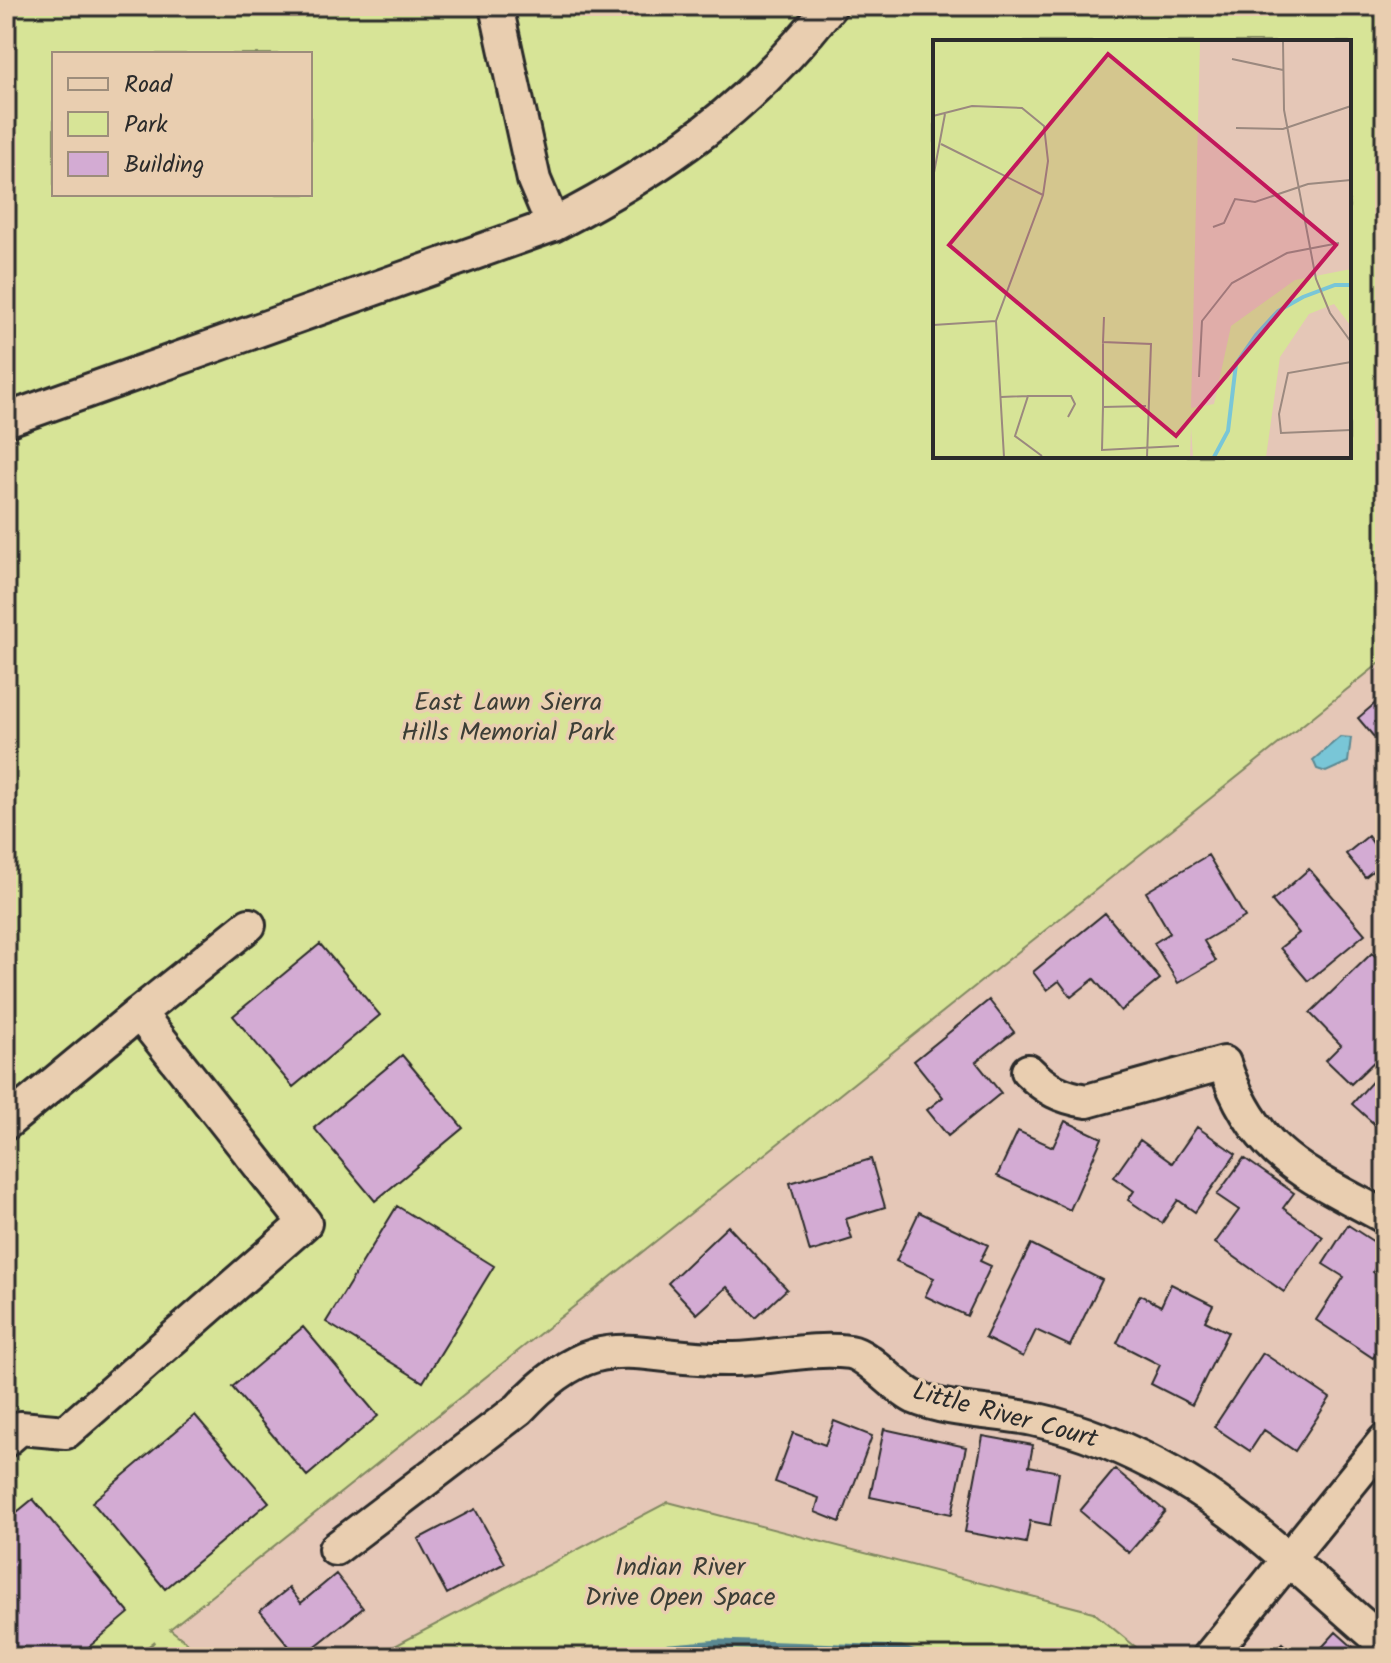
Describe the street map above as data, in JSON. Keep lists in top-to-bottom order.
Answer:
{
  "streets": {
    "street": ["Little River Court"]
  },
  "parks": ["East Lawn Sierra Hills Memorial Park", "Indian River Drive Open Space"],
  "legend": ["Road", "Park", "Building"]
}
